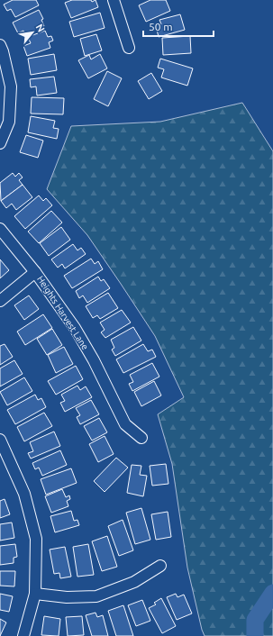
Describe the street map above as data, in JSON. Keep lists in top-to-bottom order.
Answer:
{
  "streets": {
    "street": ["Heights Harvest Lane"]
  },
  "scale_bar": "50 m",
  "north": "top right"
}
